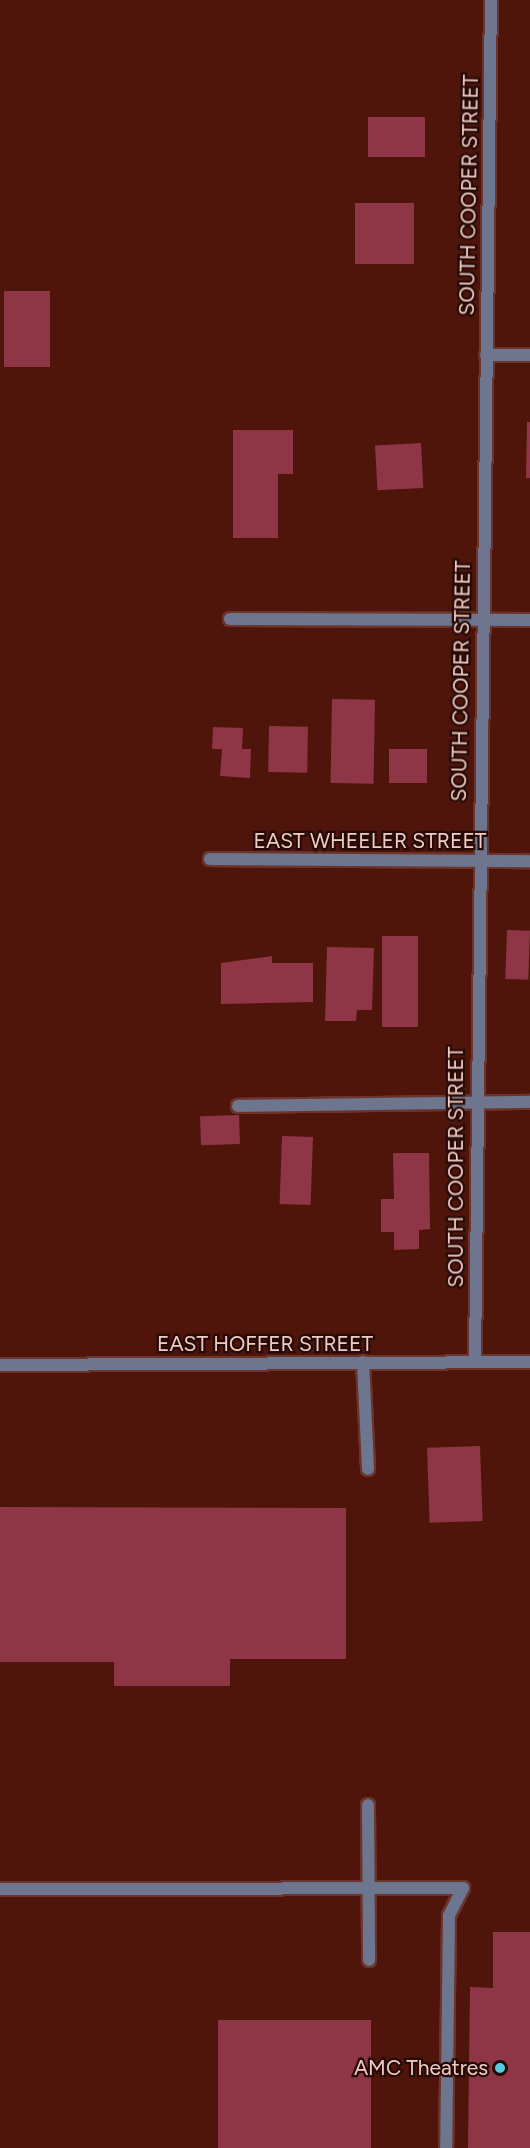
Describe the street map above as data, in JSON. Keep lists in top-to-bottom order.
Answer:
{
  "streets": {
    "street": ["SOUTH COOPER STREET", "EAST WHEELER STREET", "EAST HOFFER STREET"]
  },
  "crossings": [
    ["SOUTH COOPER STREET", "EAST WHEELER STREET"],
    ["SOUTH COOPER STREET", "EAST HOFFER STREET"]
  ],
  "places": ["AMC Theatres"]
}
